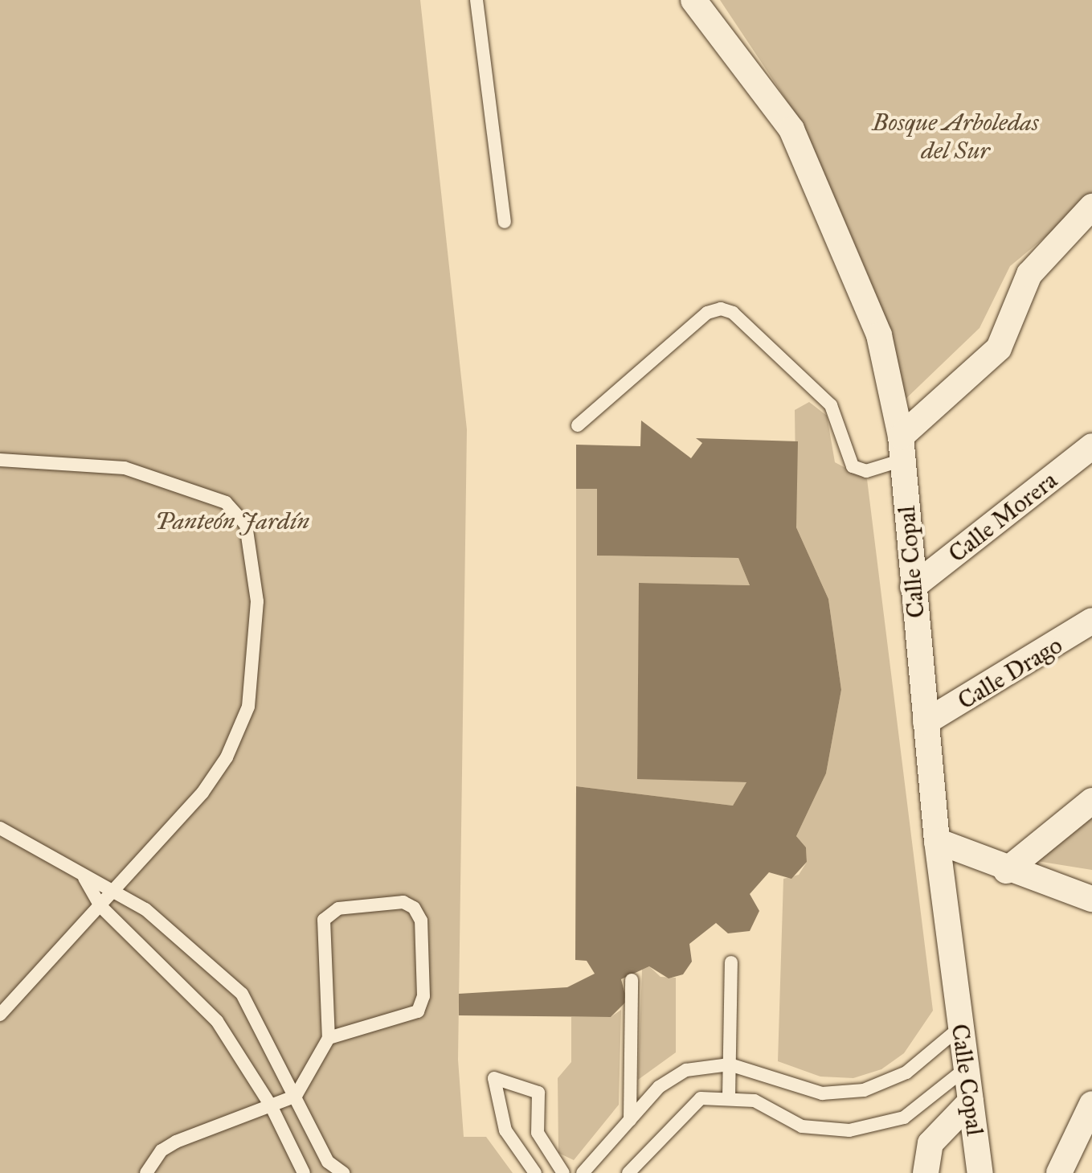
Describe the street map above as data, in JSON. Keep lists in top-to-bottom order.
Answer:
{
  "streets": {
    "street": ["Calle Morera", "Calle Copal", "Calle Drago"]
  },
  "crossings": [
    ["Calle Morera", "Calle Copal"],
    ["Calle Copal", "Calle Drago"]
  ],
  "parks": ["Bosque Arboledas del Sur", "Panteón Jardín"]
}
